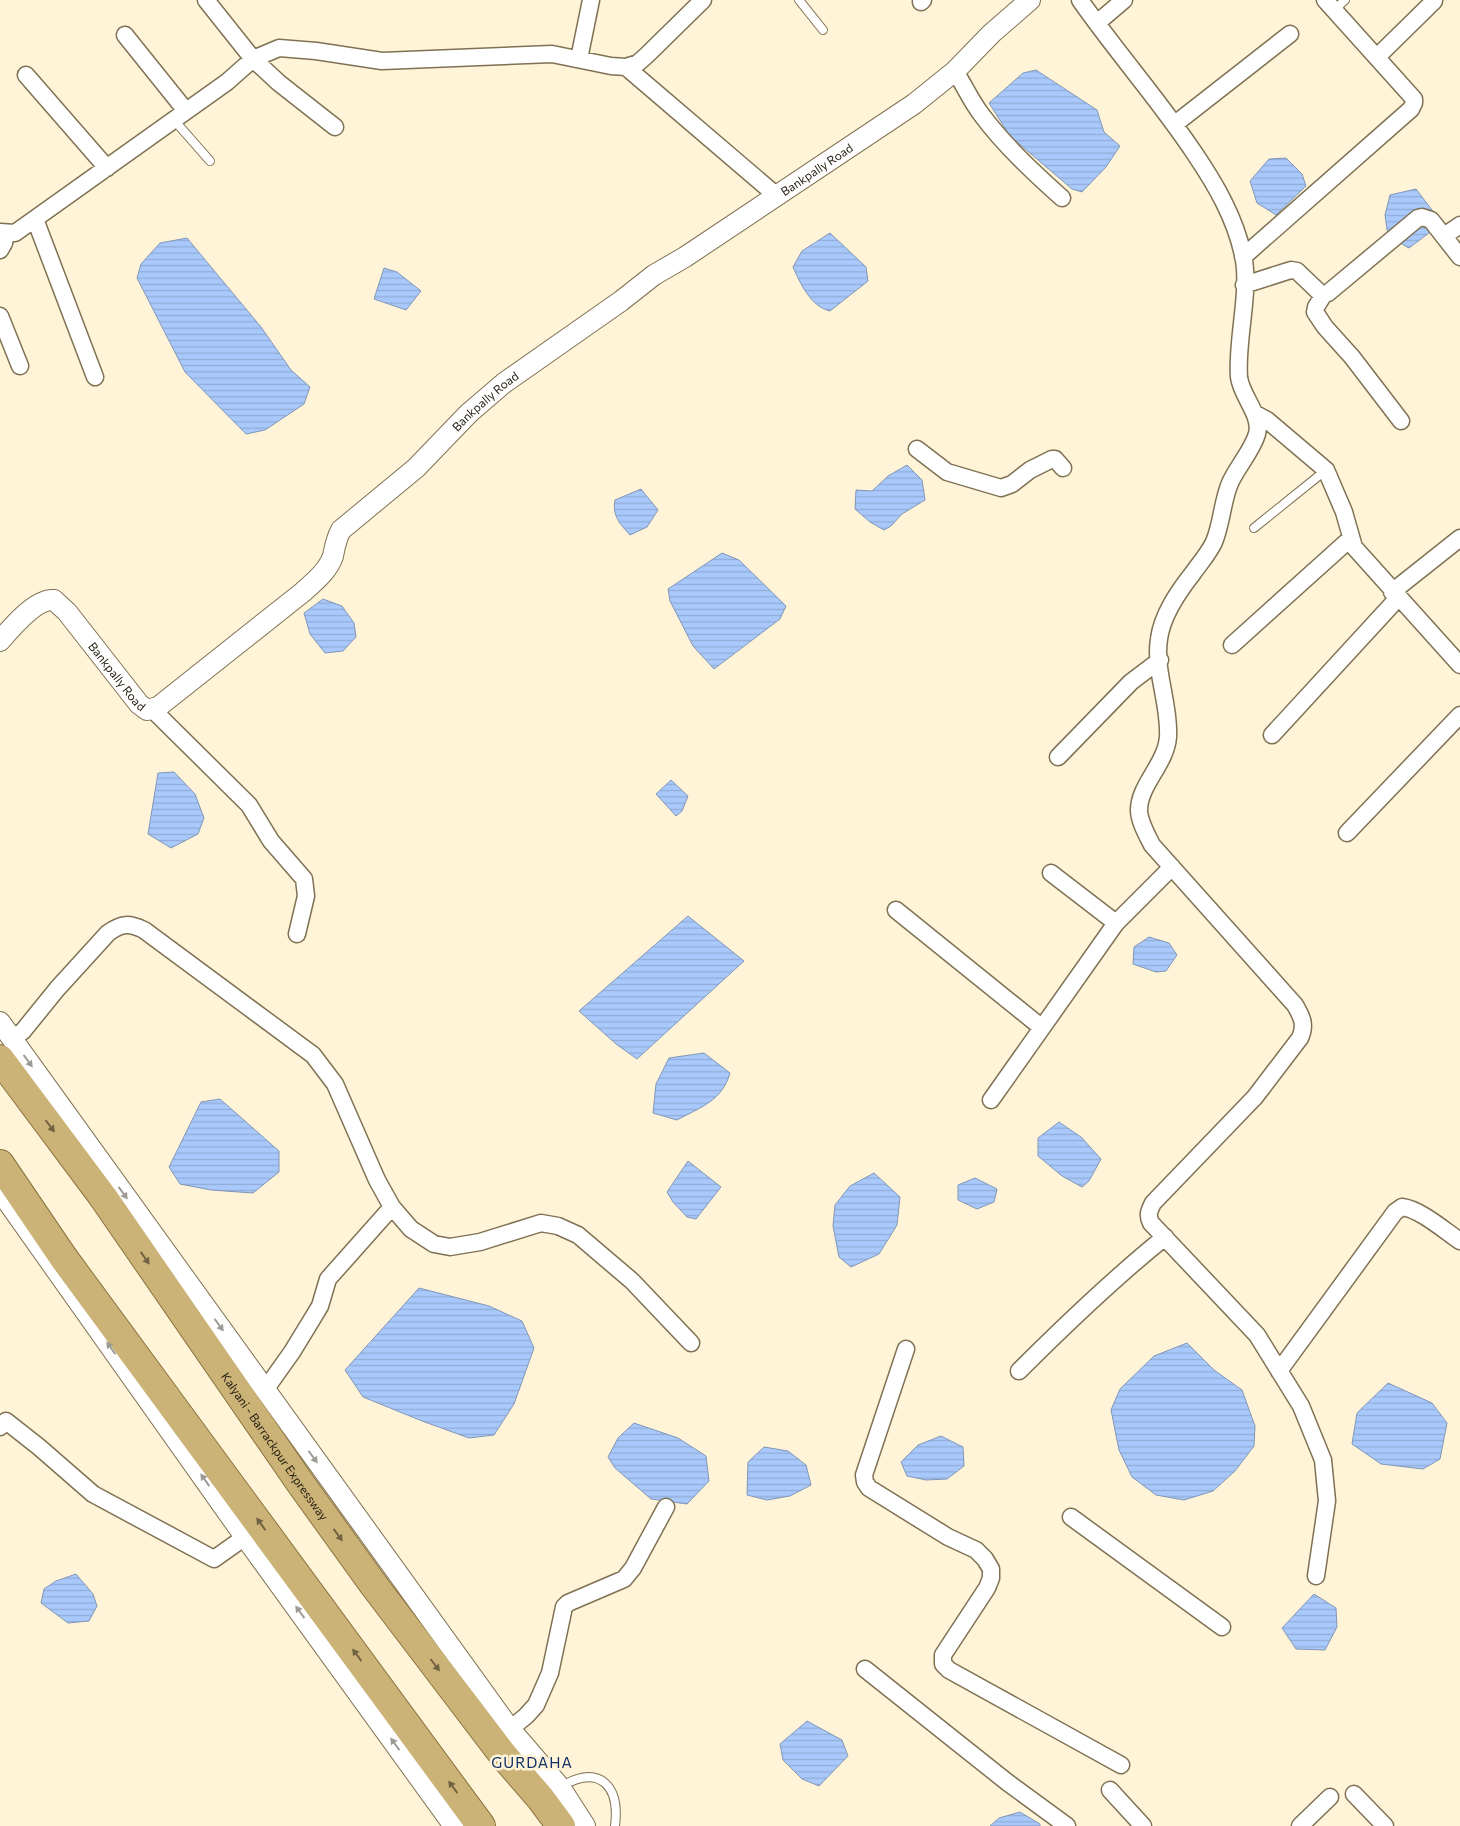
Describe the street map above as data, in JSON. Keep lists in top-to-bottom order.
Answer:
{
  "streets": {
    "highway": ["Kalyani - Barrackpur Expressway"],
    "street": ["Bankpally Road"]
  },
  "districts": ["GURDAHA"]
}
